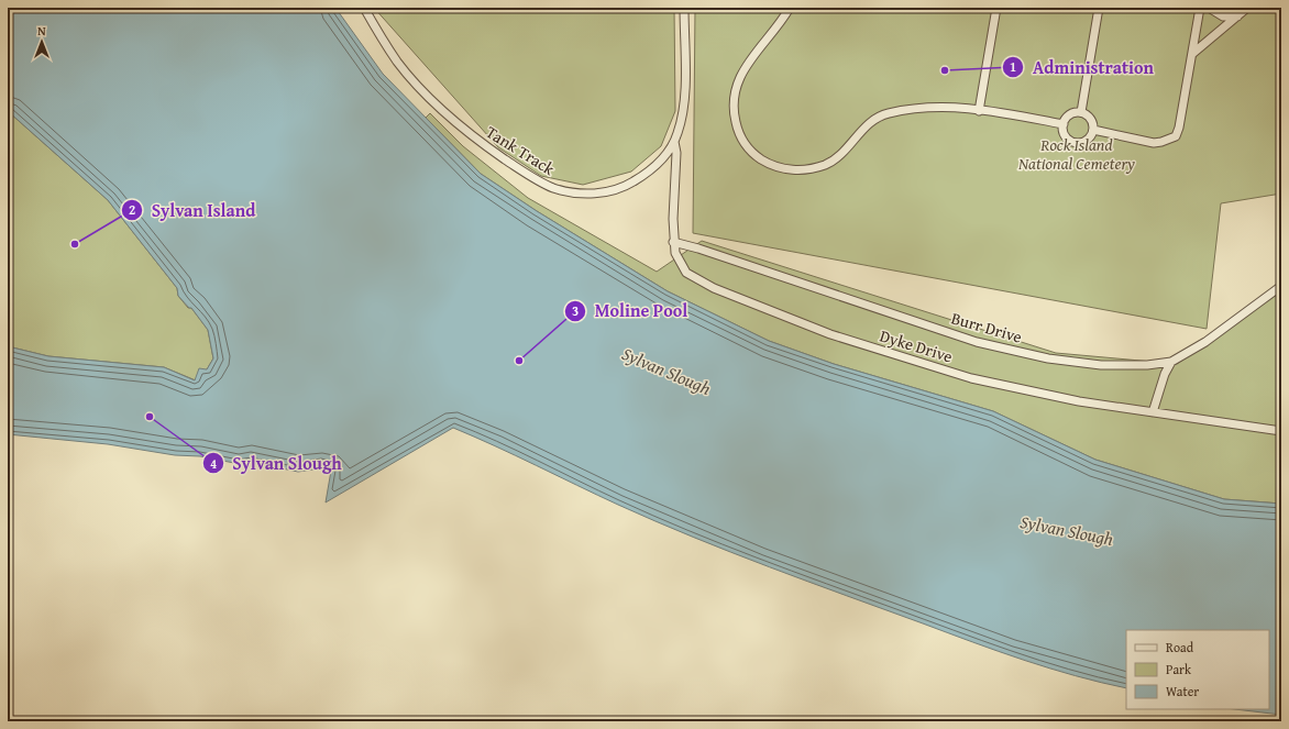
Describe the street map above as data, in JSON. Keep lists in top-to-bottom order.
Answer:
{
  "streets": {
    "street": ["Tank Track", "Burr Drive", "Dyke Drive"]
  },
  "crossings": [
    ["Tank Track", "Dyke Drive"],
    ["Burr Drive", "Dyke Drive"]
  ],
  "water": ["Sylvan Slough"],
  "parks": ["Rock Island National Cemetery"],
  "places": [
    "Administration",
    "Sylvan Island",
    "Moline Pool",
    "Sylvan Slough"
  ],
  "legend": ["Road", "Park", "Water"],
  "north": "top"
}
